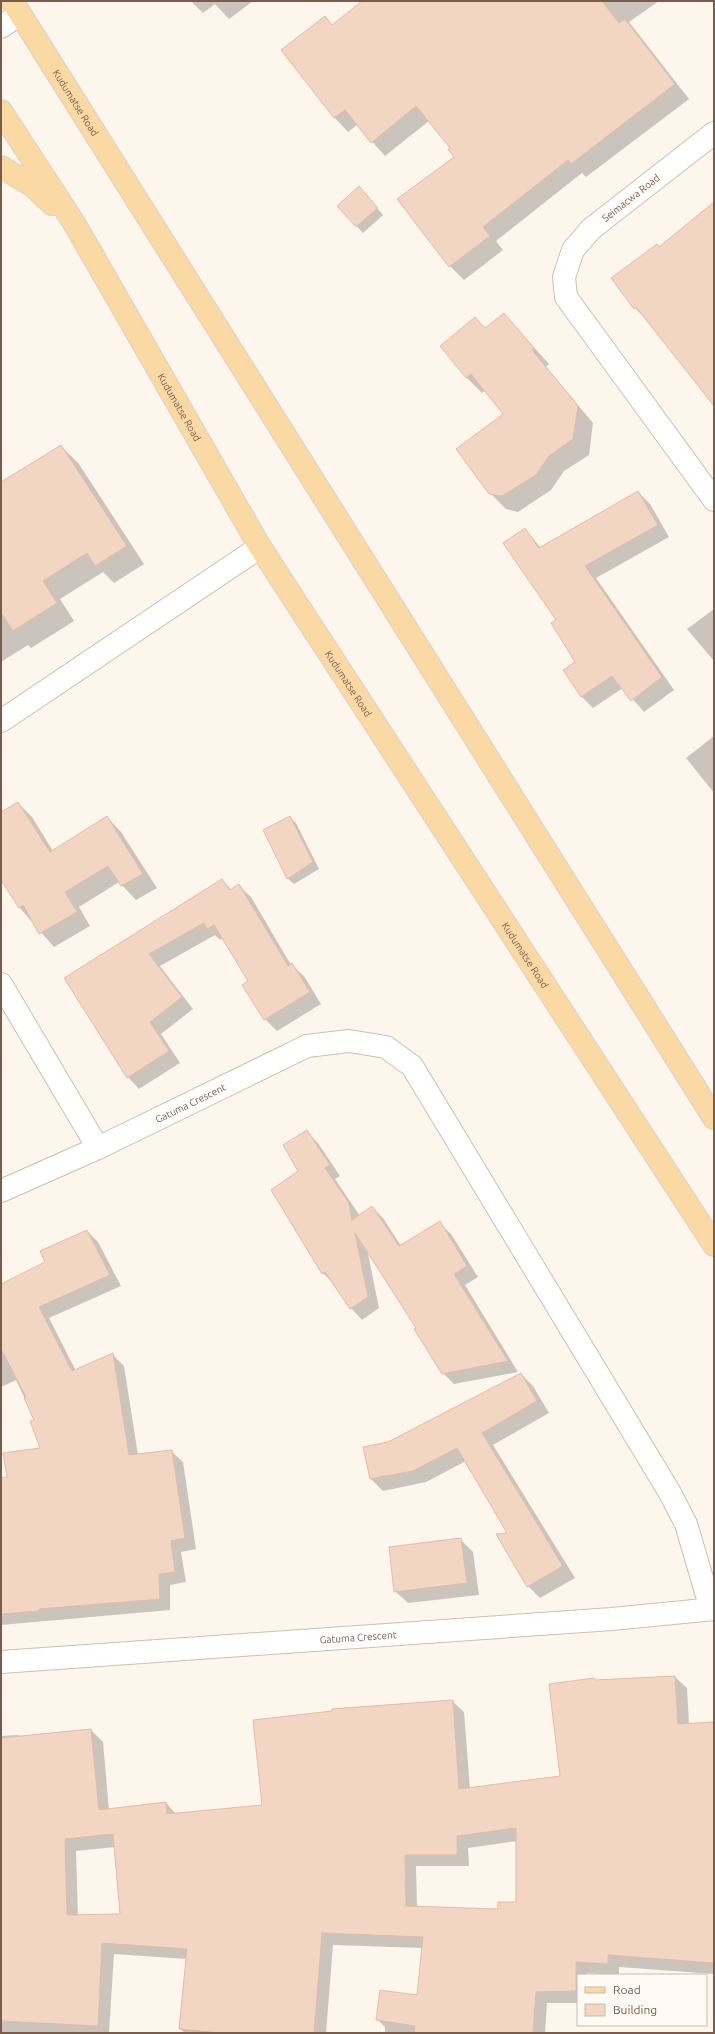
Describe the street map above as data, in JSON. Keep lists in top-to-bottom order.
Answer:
{
  "streets": {
    "main road": ["Kudumatse Road"],
    "street": ["Seimacwa Road", "Gatuma Crescent"]
  },
  "legend": ["Road", "Building"]
}
